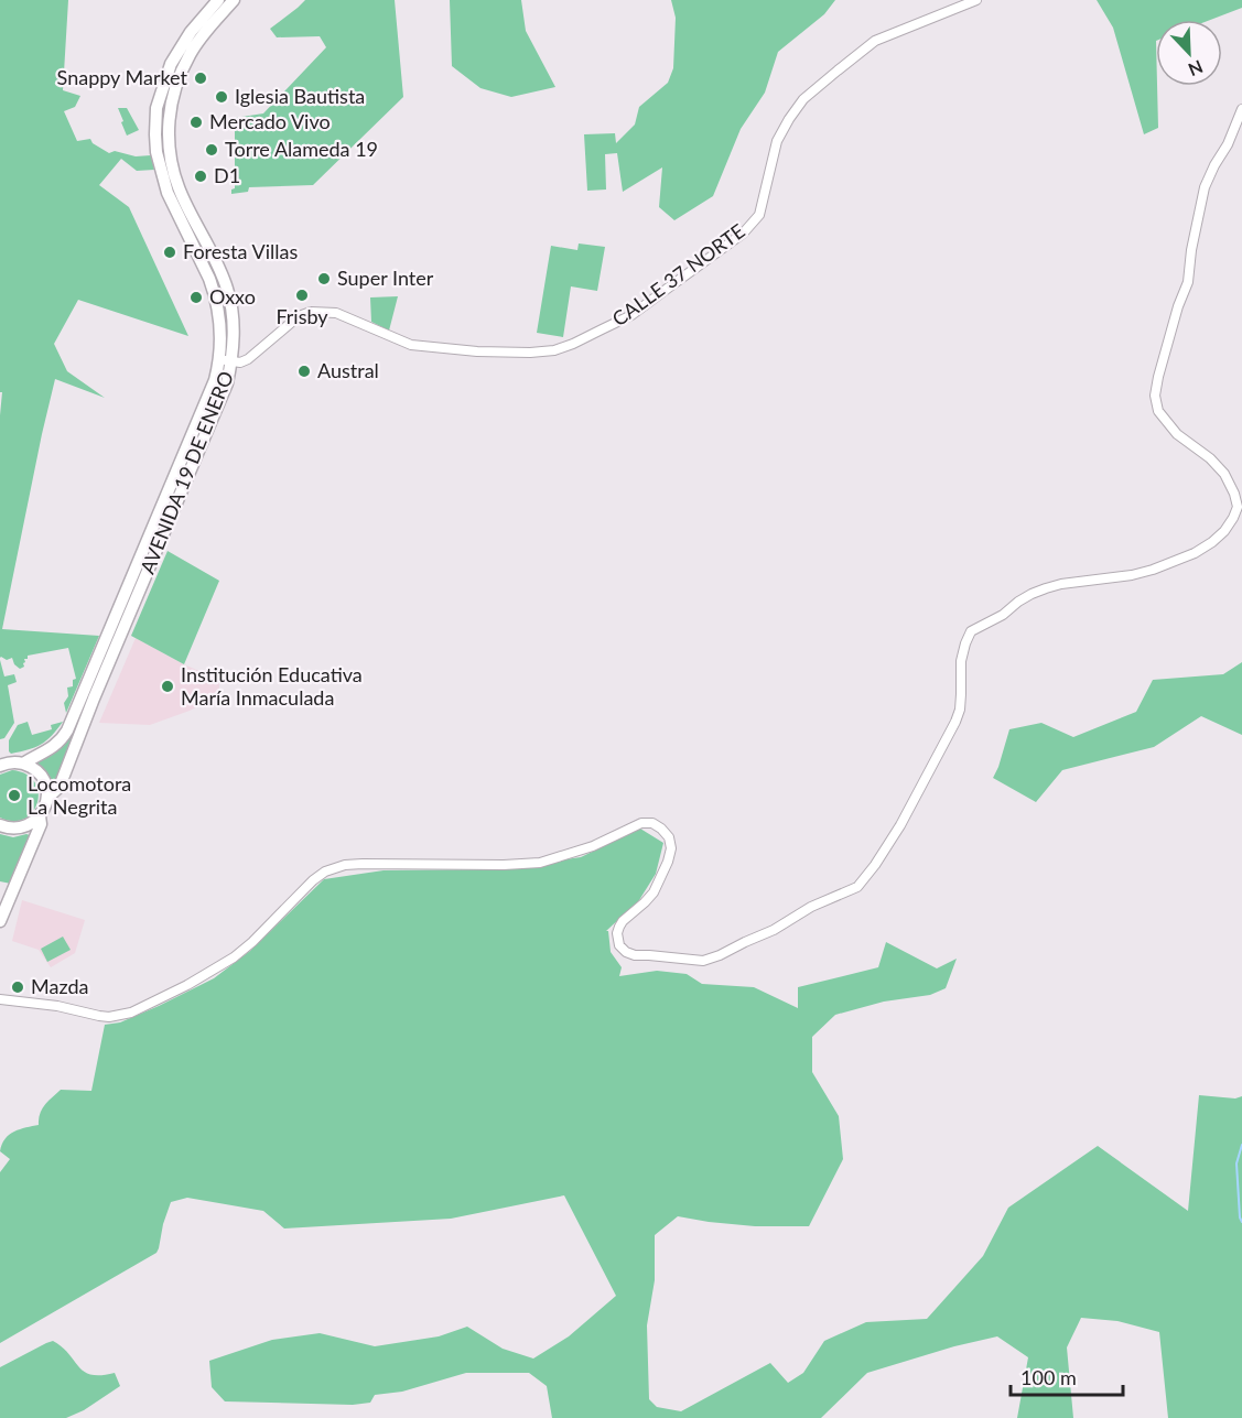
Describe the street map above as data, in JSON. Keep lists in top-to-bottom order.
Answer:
{
  "streets": {
    "main road": ["AVENIDA 19 DE ENERO"],
    "street": ["CALLE 37 NORTE"]
  },
  "crossings": [
    ["CALLE 37 NORTE", "AVENIDA 19 DE ENERO"]
  ],
  "places": [
    "Snappy Market",
    "Iglesia Bautista",
    "Mercado Vivo",
    "Torre Alameda 19",
    "D1",
    "Foresta Villas",
    "Super Inter",
    "Frisby",
    "Oxxo",
    "Austral",
    "Institución Educativa María Inmaculada",
    "Locomotora La Negrita",
    "Mazda"
  ],
  "scale_bar": "100 m",
  "north": "bottom right"
}
